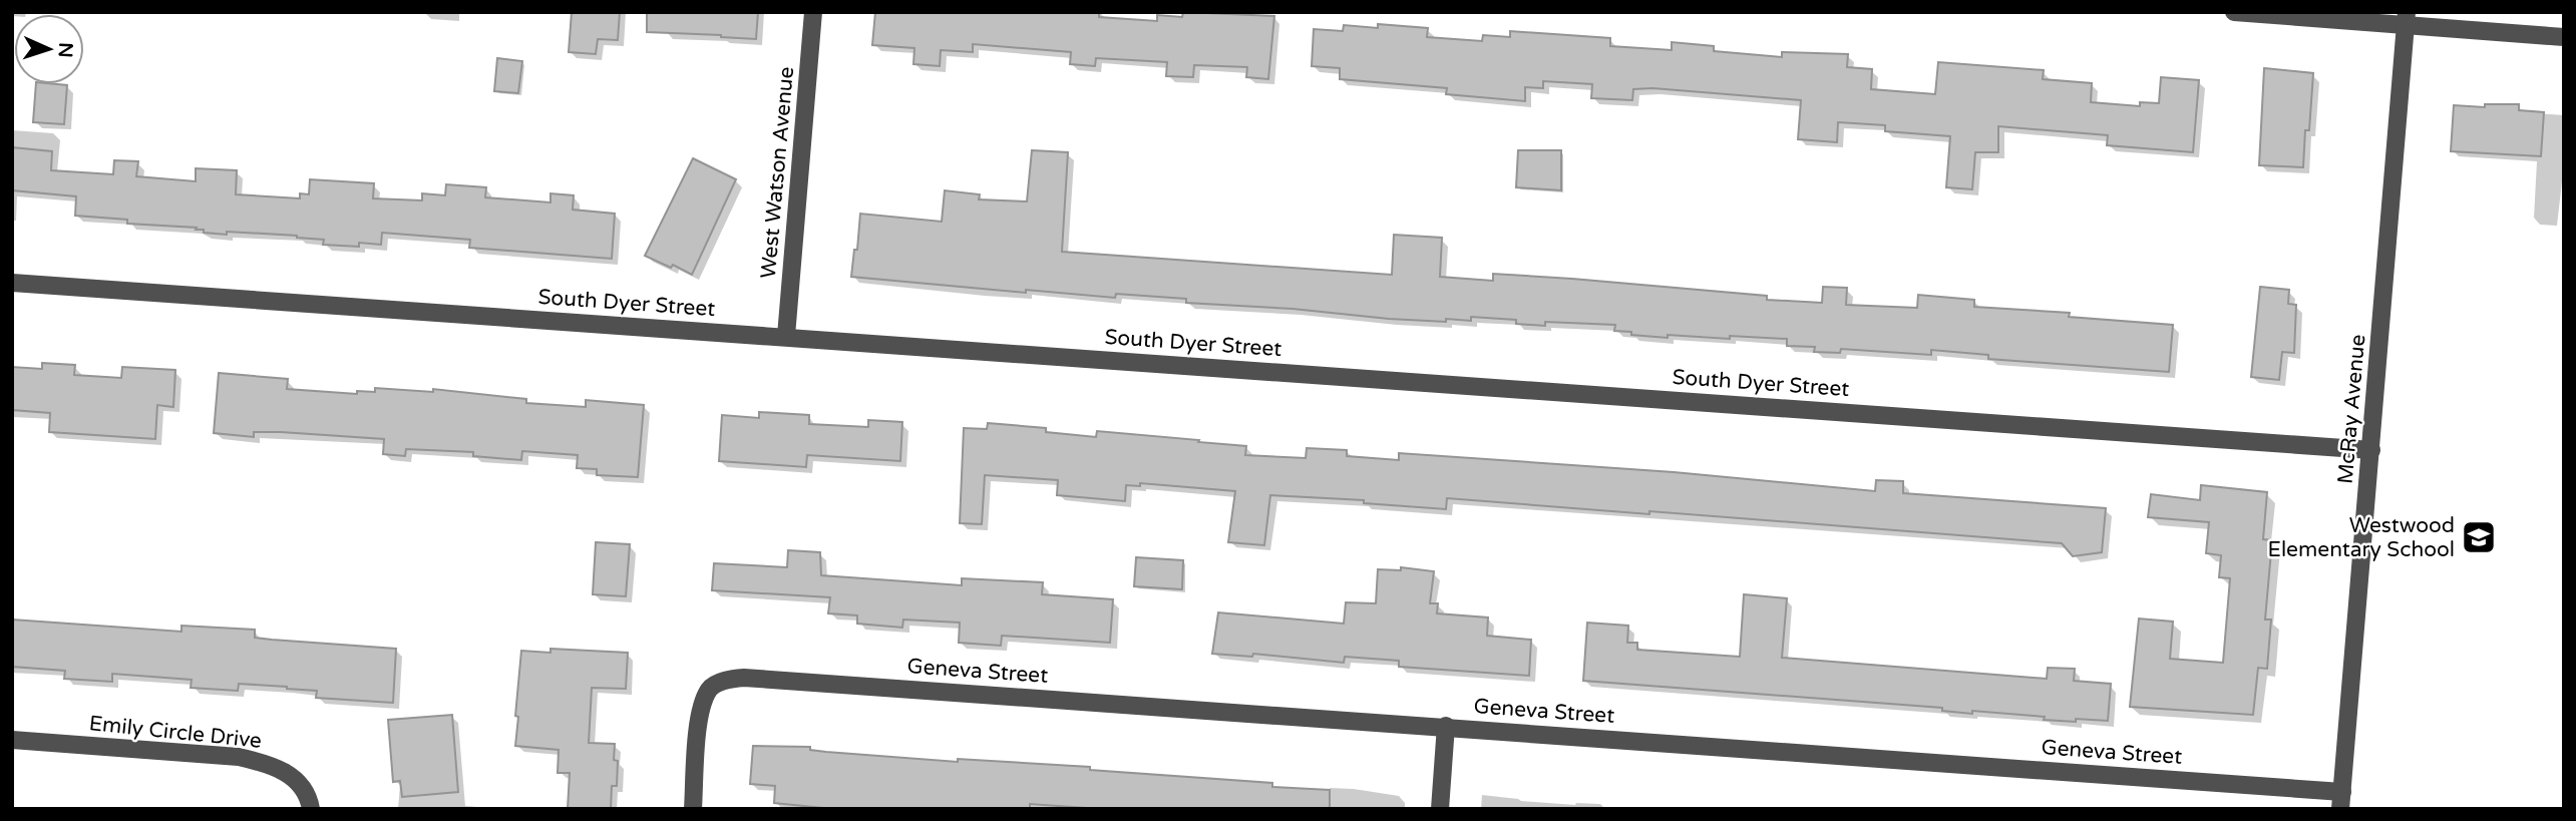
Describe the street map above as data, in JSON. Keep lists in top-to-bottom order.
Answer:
{
  "streets": {
    "street": [
      "West Watson Avenue",
      "South Dyer Street",
      "McRay Avenue",
      "Geneva Street",
      "Emily Circle Drive"
    ]
  },
  "crossings": [
    ["West Watson Avenue", "South Dyer Street"],
    ["South Dyer Street", "McRay Avenue"],
    ["McRay Avenue", "Geneva Street"]
  ],
  "places": {
    "school or university": ["Westwood Elementary School"]
  },
  "north": "right"
}
